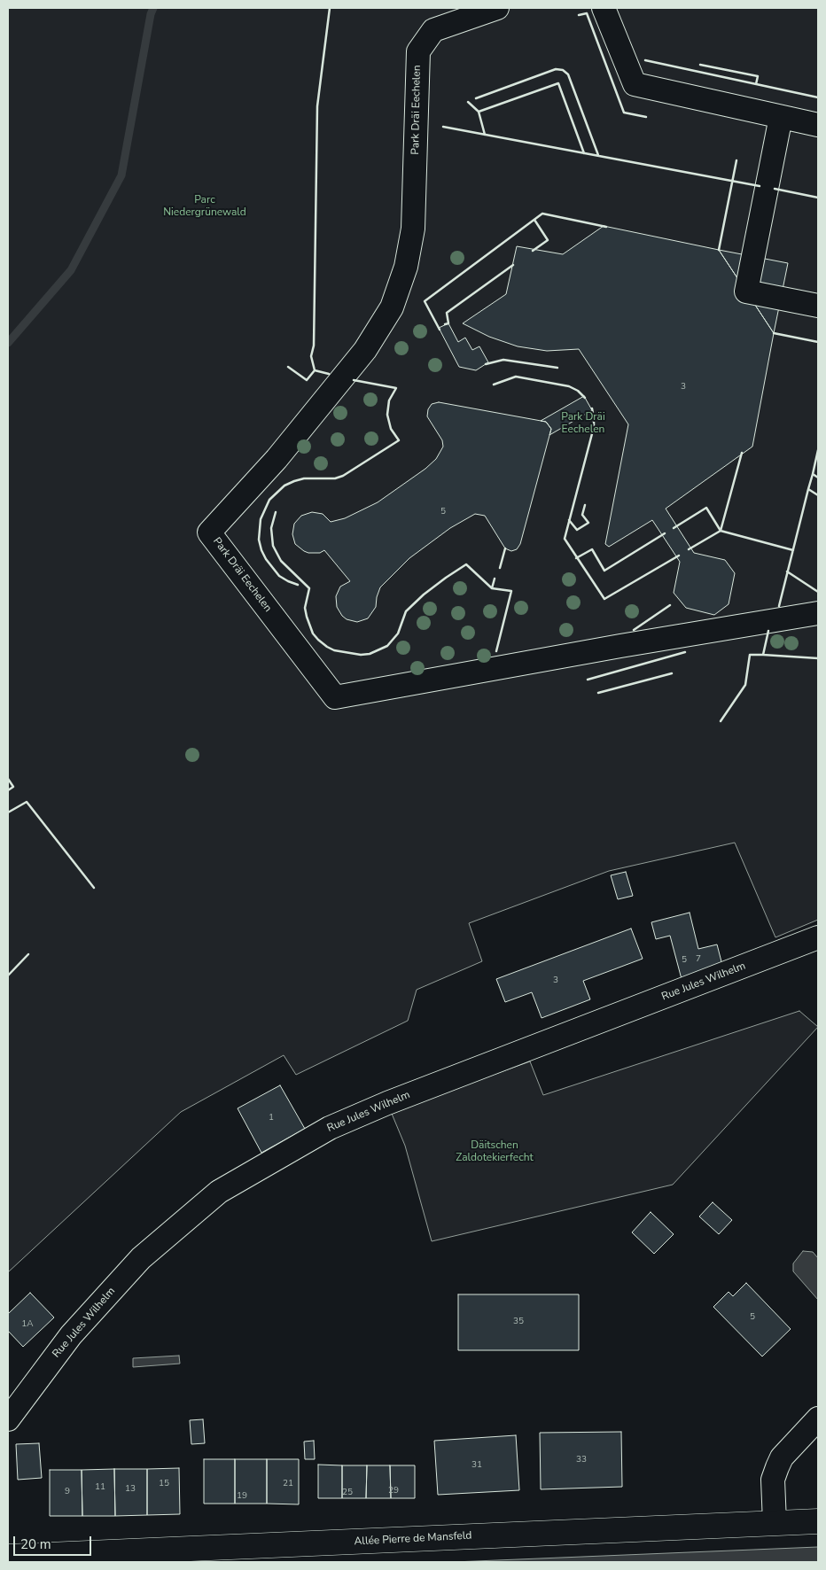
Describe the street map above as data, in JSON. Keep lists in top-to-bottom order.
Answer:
{
  "streets": {
    "main road": ["Allée Pierre de Mansfeld"],
    "street": ["Park Dräi Eechelen", "Rue Jules Wilhelm"]
  },
  "parks": ["Parc Niedergrünewald", "Park Dräi Eechelen", "Däitschen Zaldotekierfecht"],
  "house_numbers": [
    "3",
    "5",
    "7",
    "5",
    "3",
    "1",
    "5",
    "35",
    "1A",
    "33",
    "31",
    "15",
    "21",
    "11",
    "13",
    "29",
    "9",
    "25",
    "19"
  ],
  "scale_bar": "20 m"
}
